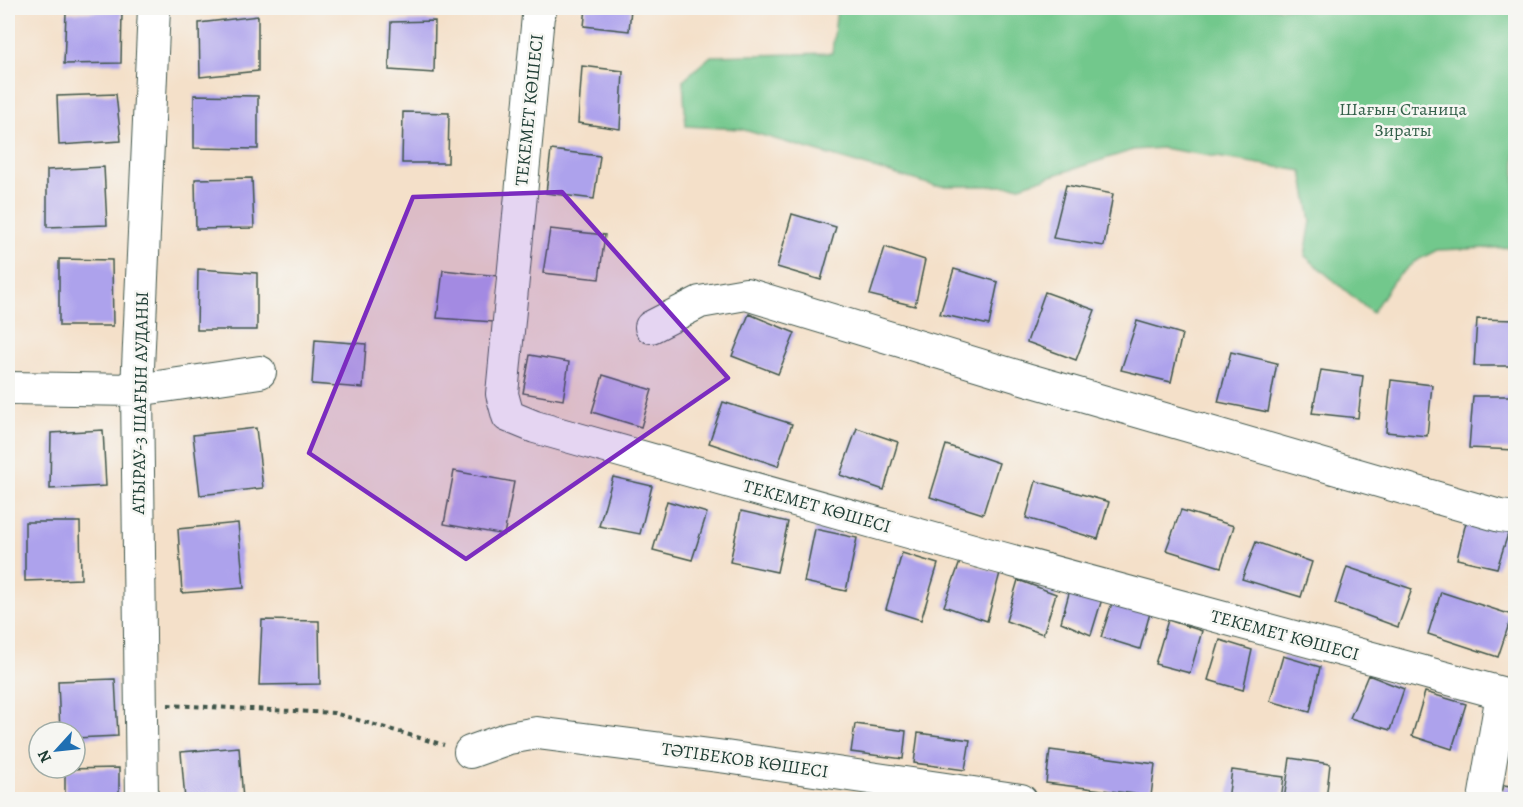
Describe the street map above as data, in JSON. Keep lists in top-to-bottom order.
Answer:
{
  "streets": {
    "street": ["ТЕКЕМЕТ КӨШЕСІ", "АТЫРАУ-3 ШАҒЫН АУДАНЫ", "ТӘТІБЕКОВ КӨШЕСІ"]
  },
  "parks": ["Шағын Станица Зираты"],
  "north": "bottom left"
}
